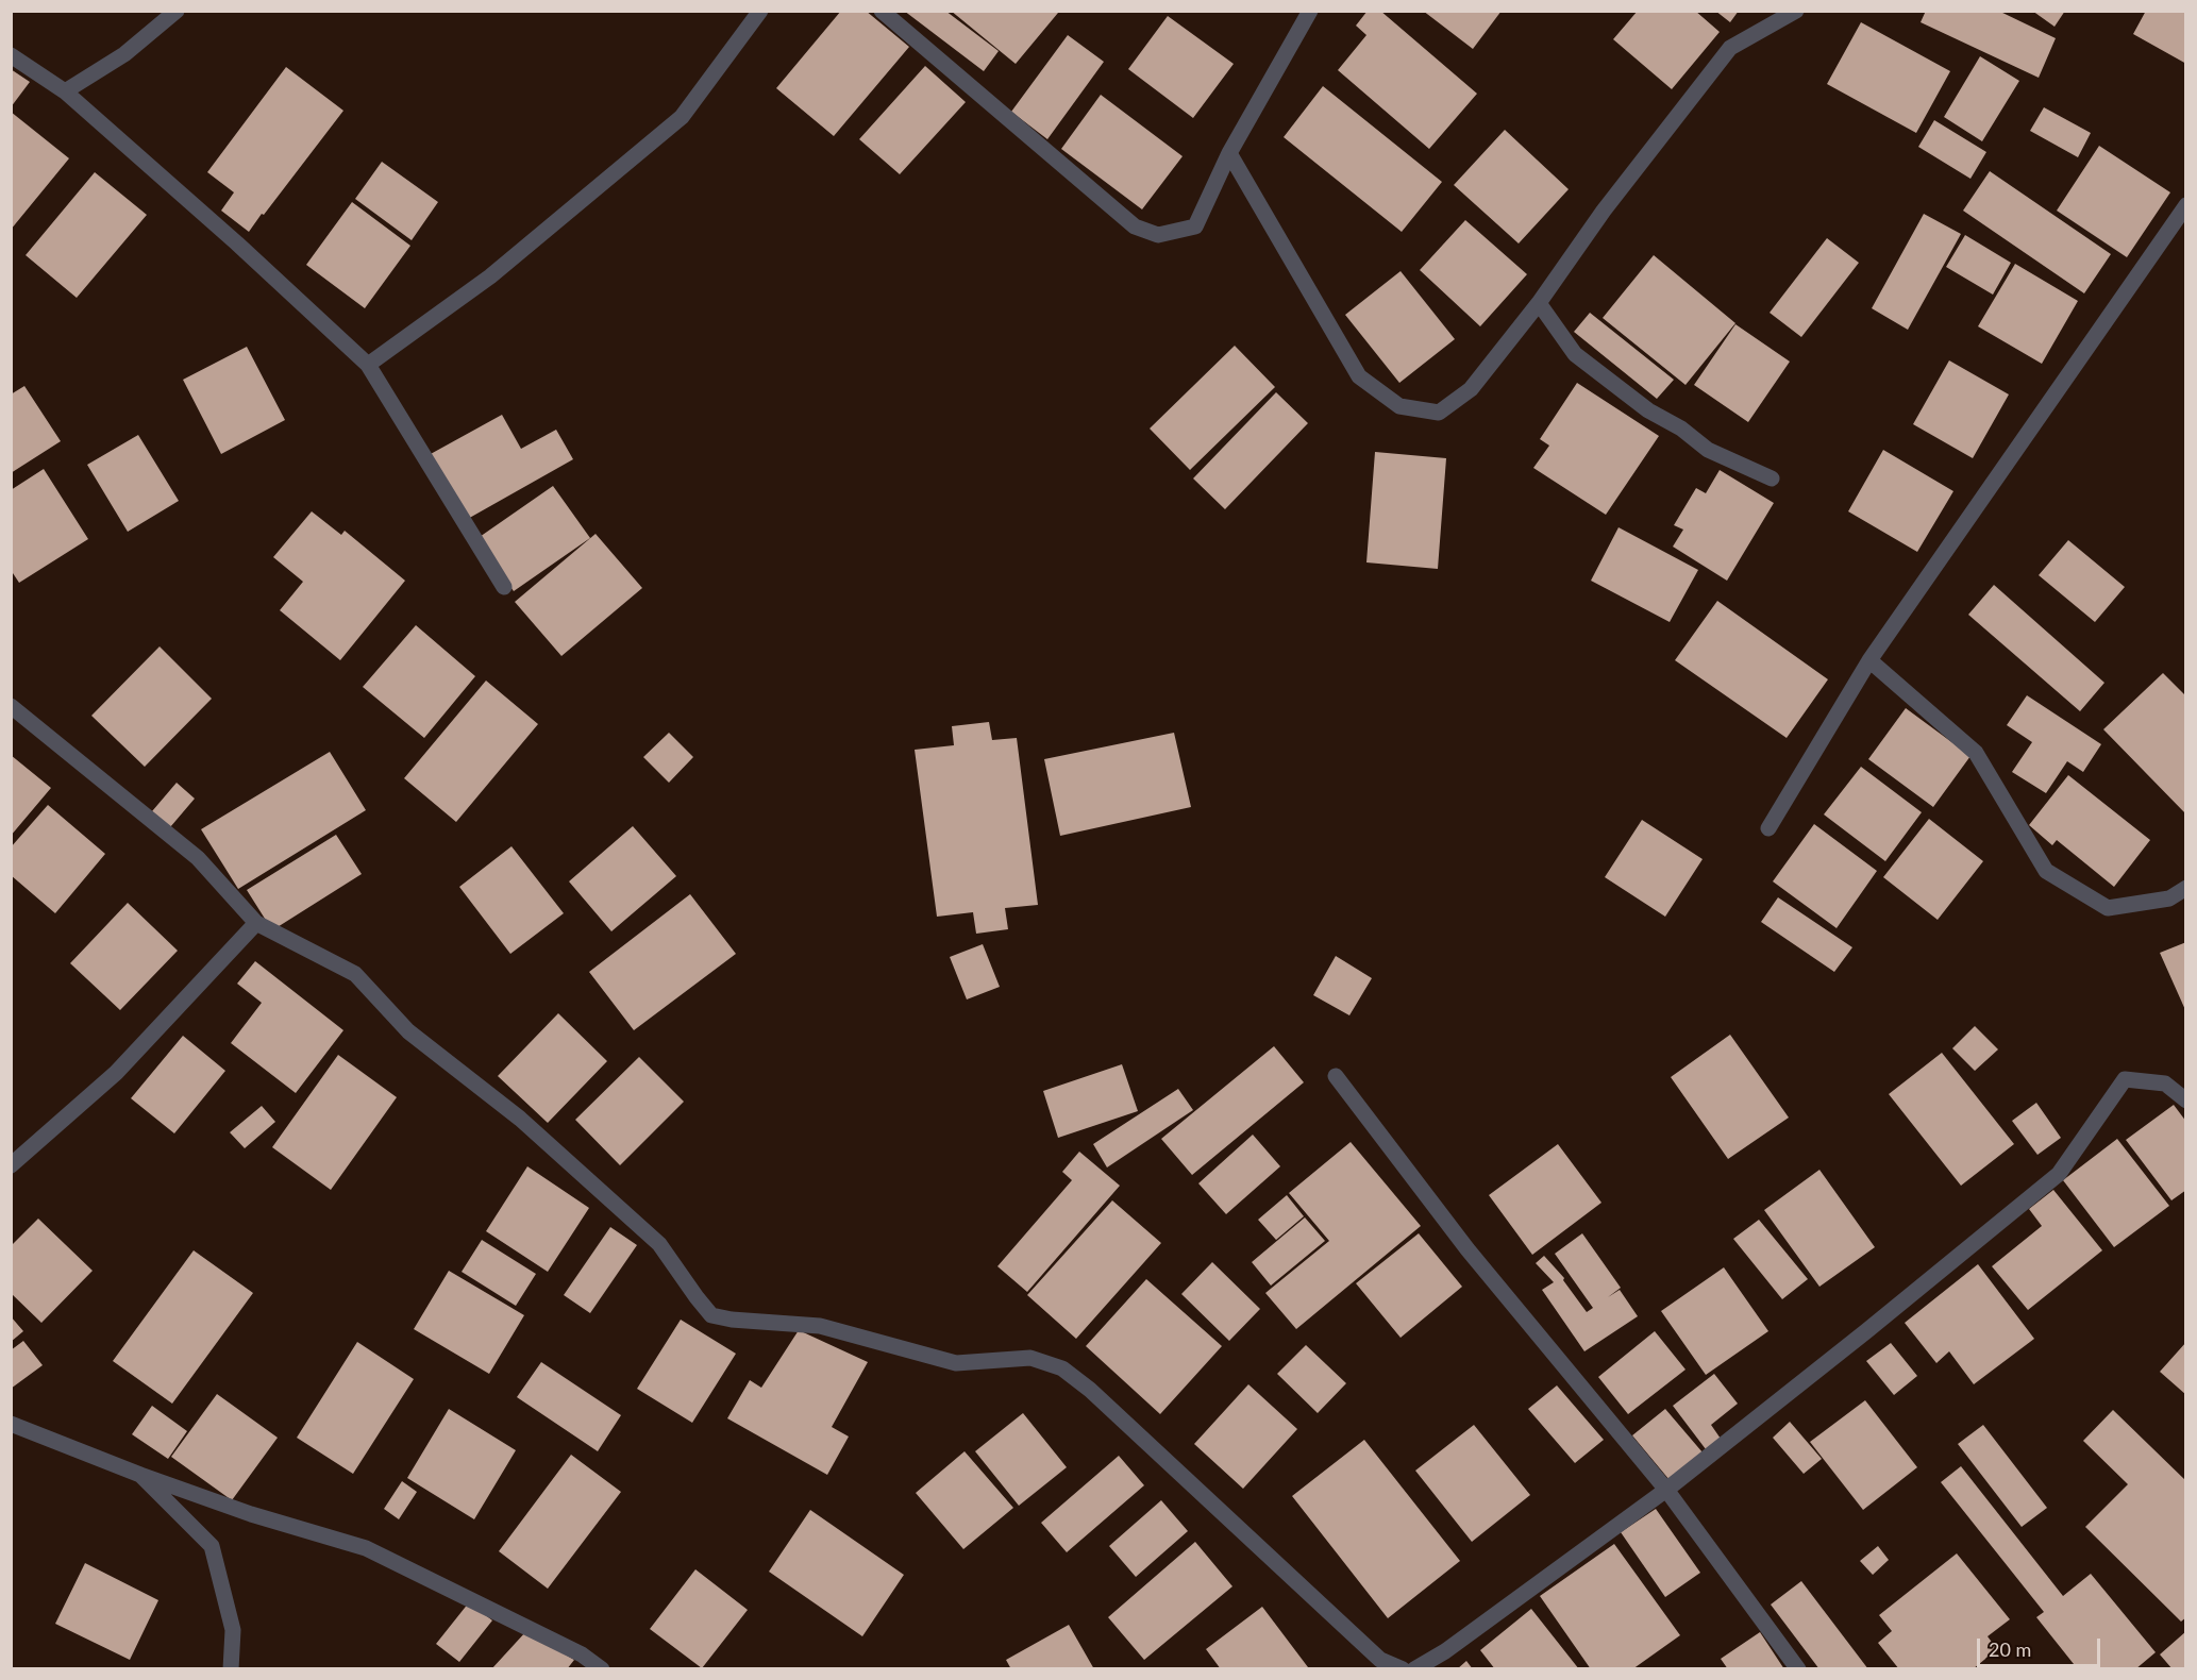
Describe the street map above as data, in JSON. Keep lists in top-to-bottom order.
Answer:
{
  "scale_bar": "20 m"
}
